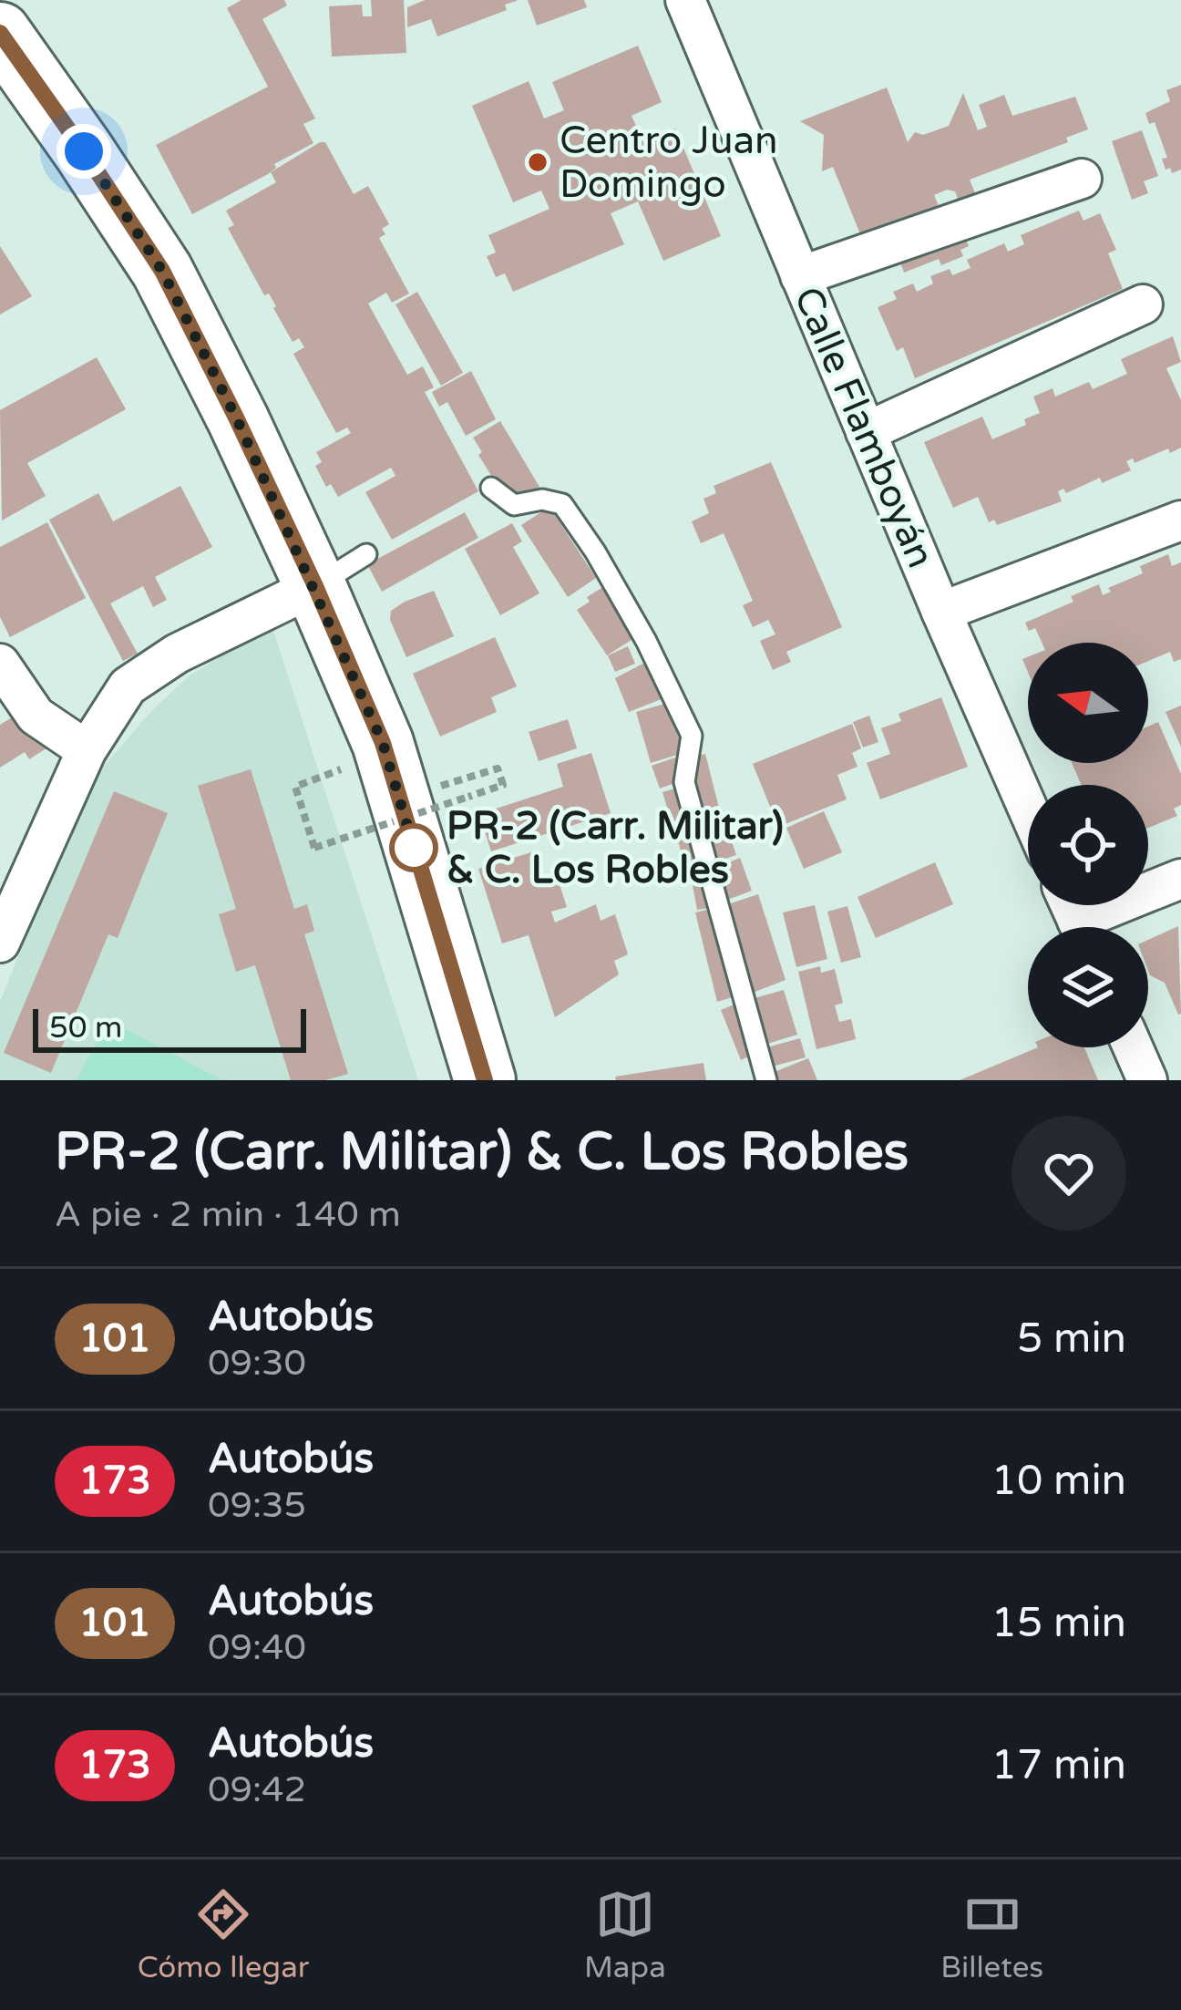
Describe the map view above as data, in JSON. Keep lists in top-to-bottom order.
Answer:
{
  "streets": {
    "street": ["Calle Flamboyán"]
  },
  "places": ["Centro Juan Domingo", "PR-2 (Carr. Militar) & C. Los Robles"],
  "lines": ["bus line 101"],
  "scale_bar": "50 m",
  "north": "left",
  "page": {
    "scale": "50 m",
    "heading": ["PR-2 (Carr. Militar) & C. Los Robles", "A pie · 2 min · 140 m"],
    "list": [
      {
        "mark": "101",
        "name": "Autobús",
        "note": "09:30",
        "value": "5 min"
      },
      {
        "mark": "173",
        "name": "Autobús",
        "note": "09:35",
        "value": "10 min"
      },
      {
        "mark": "101",
        "name": "Autobús",
        "note": "09:40",
        "value": "15 min"
      },
      {
        "mark": "173",
        "name": "Autobús",
        "note": "09:42",
        "value": "17 min"
      }
    ],
    "tabs": ["Cómo llegar", "Mapa", "Billetes"]
  }
}
